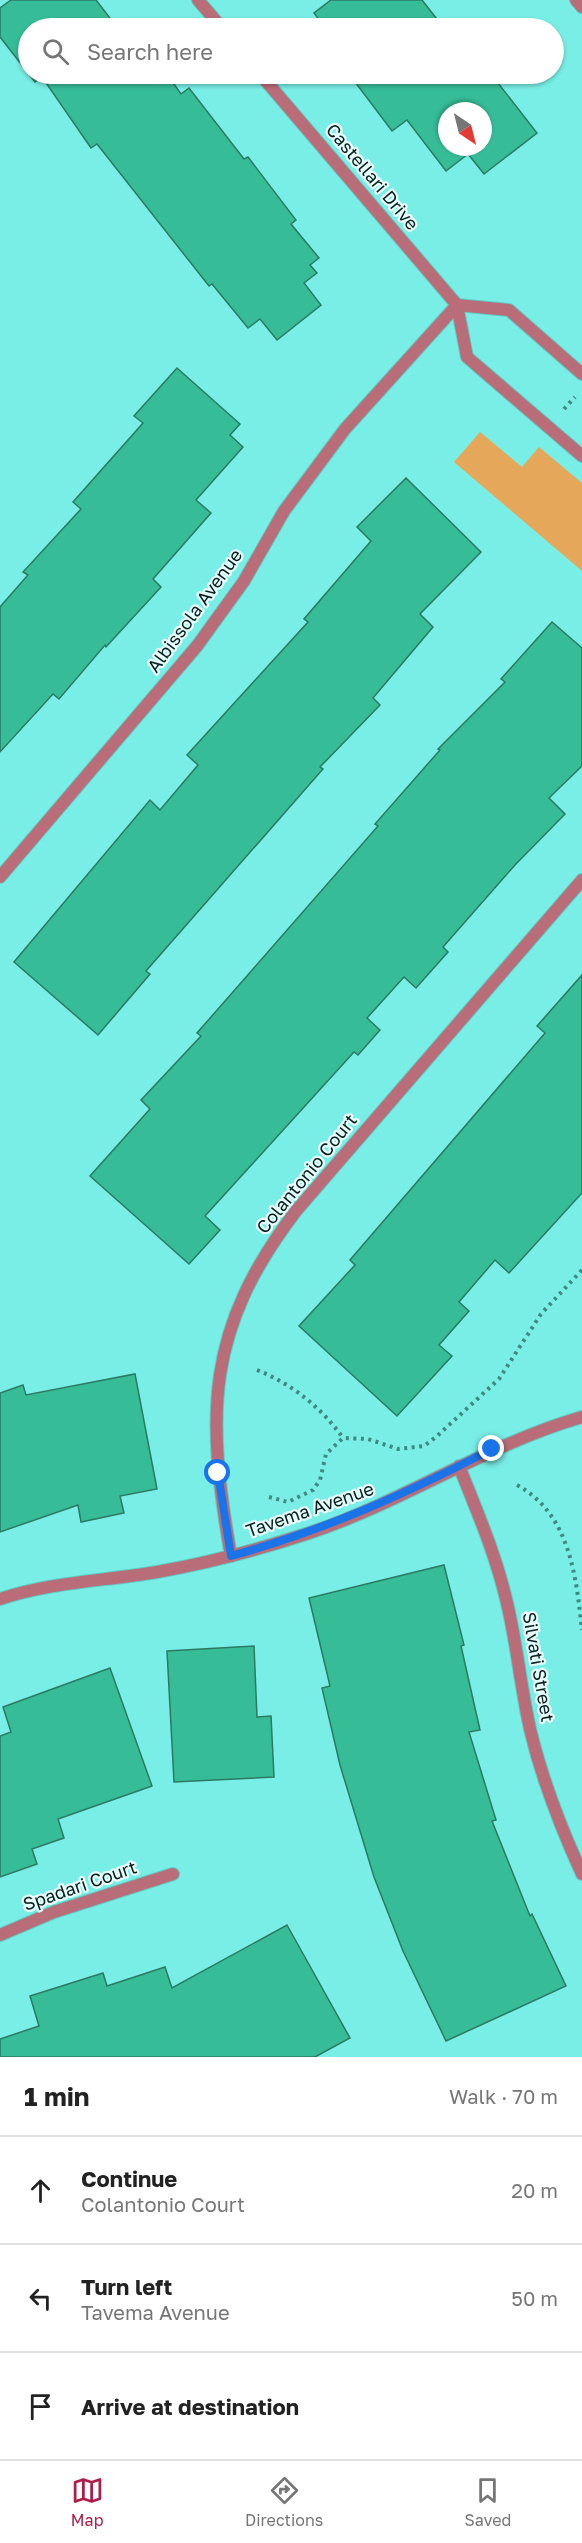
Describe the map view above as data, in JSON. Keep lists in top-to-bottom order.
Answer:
{
  "streets": {
    "street": [
      "Castellari Drive",
      "Albissola Avenue",
      "Colantonio Court",
      "Tavema Avenue",
      "Silvati Street",
      "Spadari Court"
    ]
  },
  "crossings": [
    ["Castellari Drive", "Albissola Avenue"],
    ["Colantonio Court", "Tavema Avenue"],
    ["Tavema Avenue", "Silvati Street"]
  ],
  "north": "bottom right",
  "page": {
    "search": "Search here",
    "heading": ["1 min", "Walk · 70 m"],
    "list": [
      ["Continue", "Colantonio Court", "20 m"],
      ["Turn left", "Tavema Avenue", "50 m"],
      "Arrive at destination"
    ],
    "nav": ["Map", "Directions", "Saved"]
  }
}
